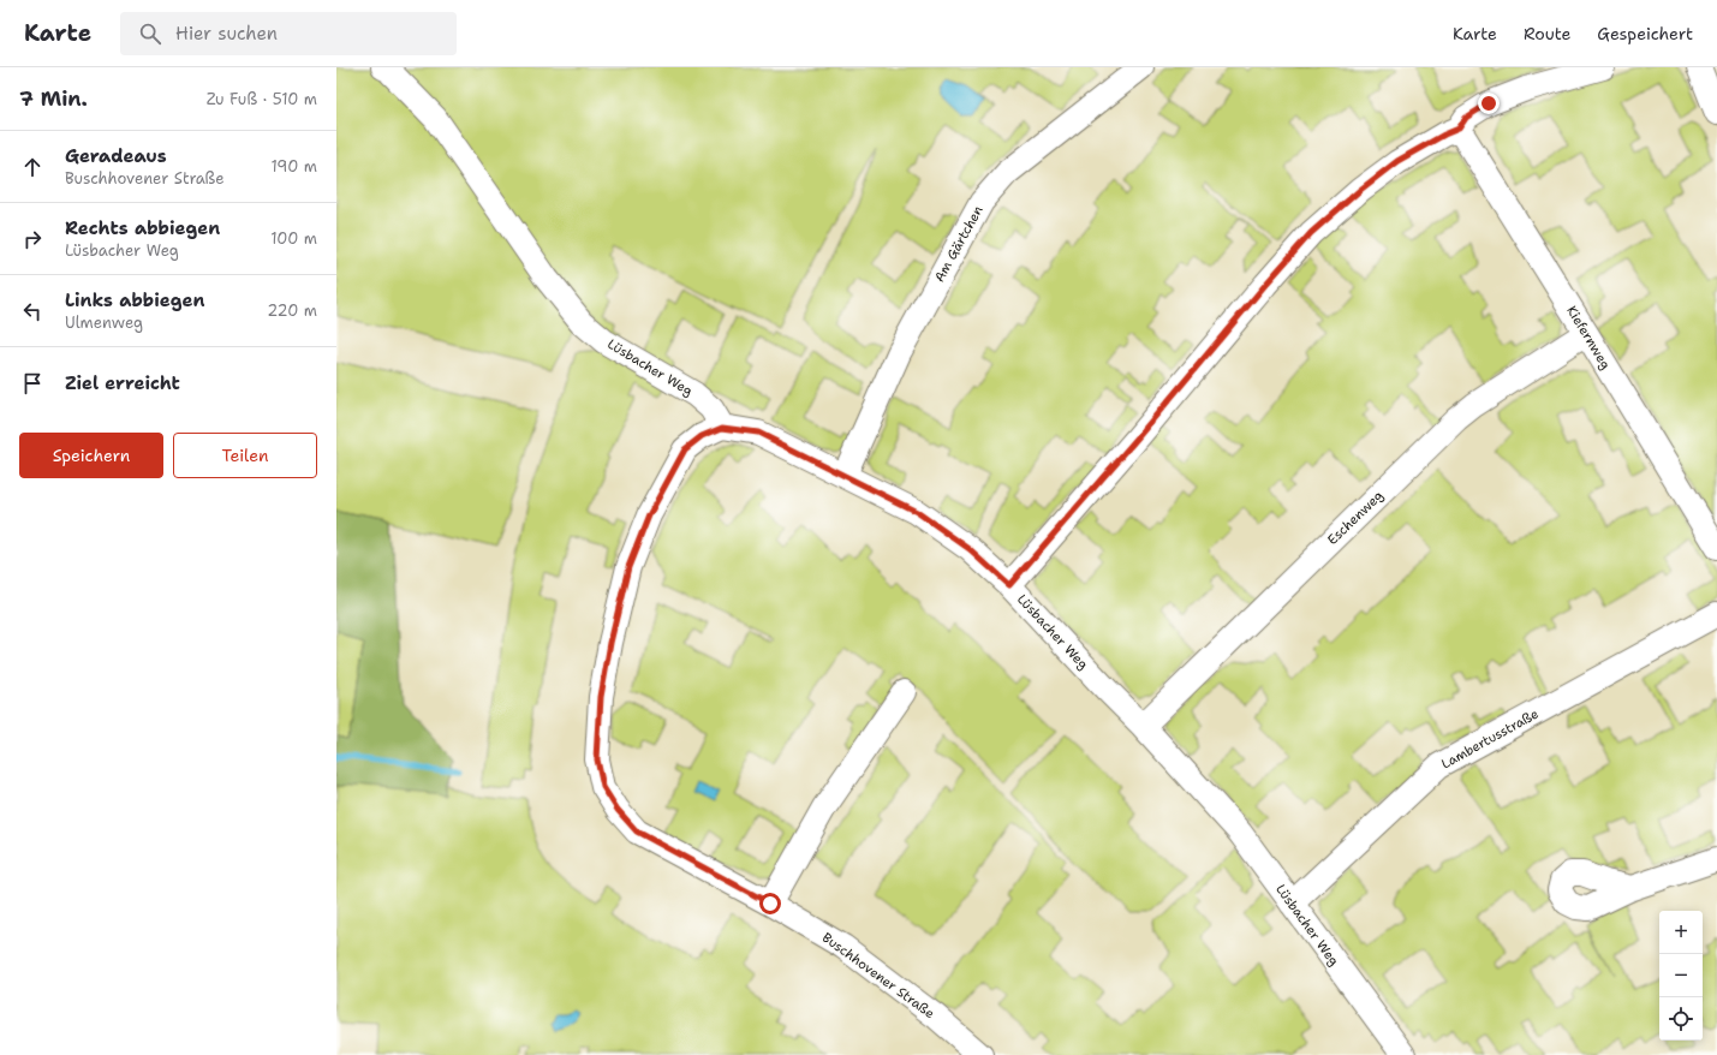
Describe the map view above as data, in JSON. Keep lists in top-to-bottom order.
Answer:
{
  "streets": {
    "street": [
      "Am Gärtchen",
      "Kiefernweg",
      "Lüsbacher Weg",
      "Eschenweg",
      "Lambertusstraße",
      "Buschhovener Straße"
    ]
  },
  "crossings": [
    ["Am Gärtchen", "Lüsbacher Weg"],
    ["Kiefernweg", "Eschenweg"],
    ["Lüsbacher Weg", "Eschenweg"],
    ["Lüsbacher Weg", "Lambertusstraße"],
    ["Lüsbacher Weg", "Buschhovener Straße"]
  ],
  "page": {
    "header": "Karte",
    "search": "Hier suchen",
    "nav": ["Karte", "Route", "Gespeichert"],
    "heading": ["7 Min.", "Zu Fuß · 510 m"],
    "list": [
      ["Geradeaus", "Buschhovener Straße", "190 m"],
      ["Rechts abbiegen", "Lüsbacher Weg", "100 m"],
      ["Links abbiegen", "Ulmenweg", "220 m"],
      "Ziel erreicht"
    ],
    "buttons": ["Speichern", "Teilen"],
    "map_buttons": ["+", "−"]
  }
}
